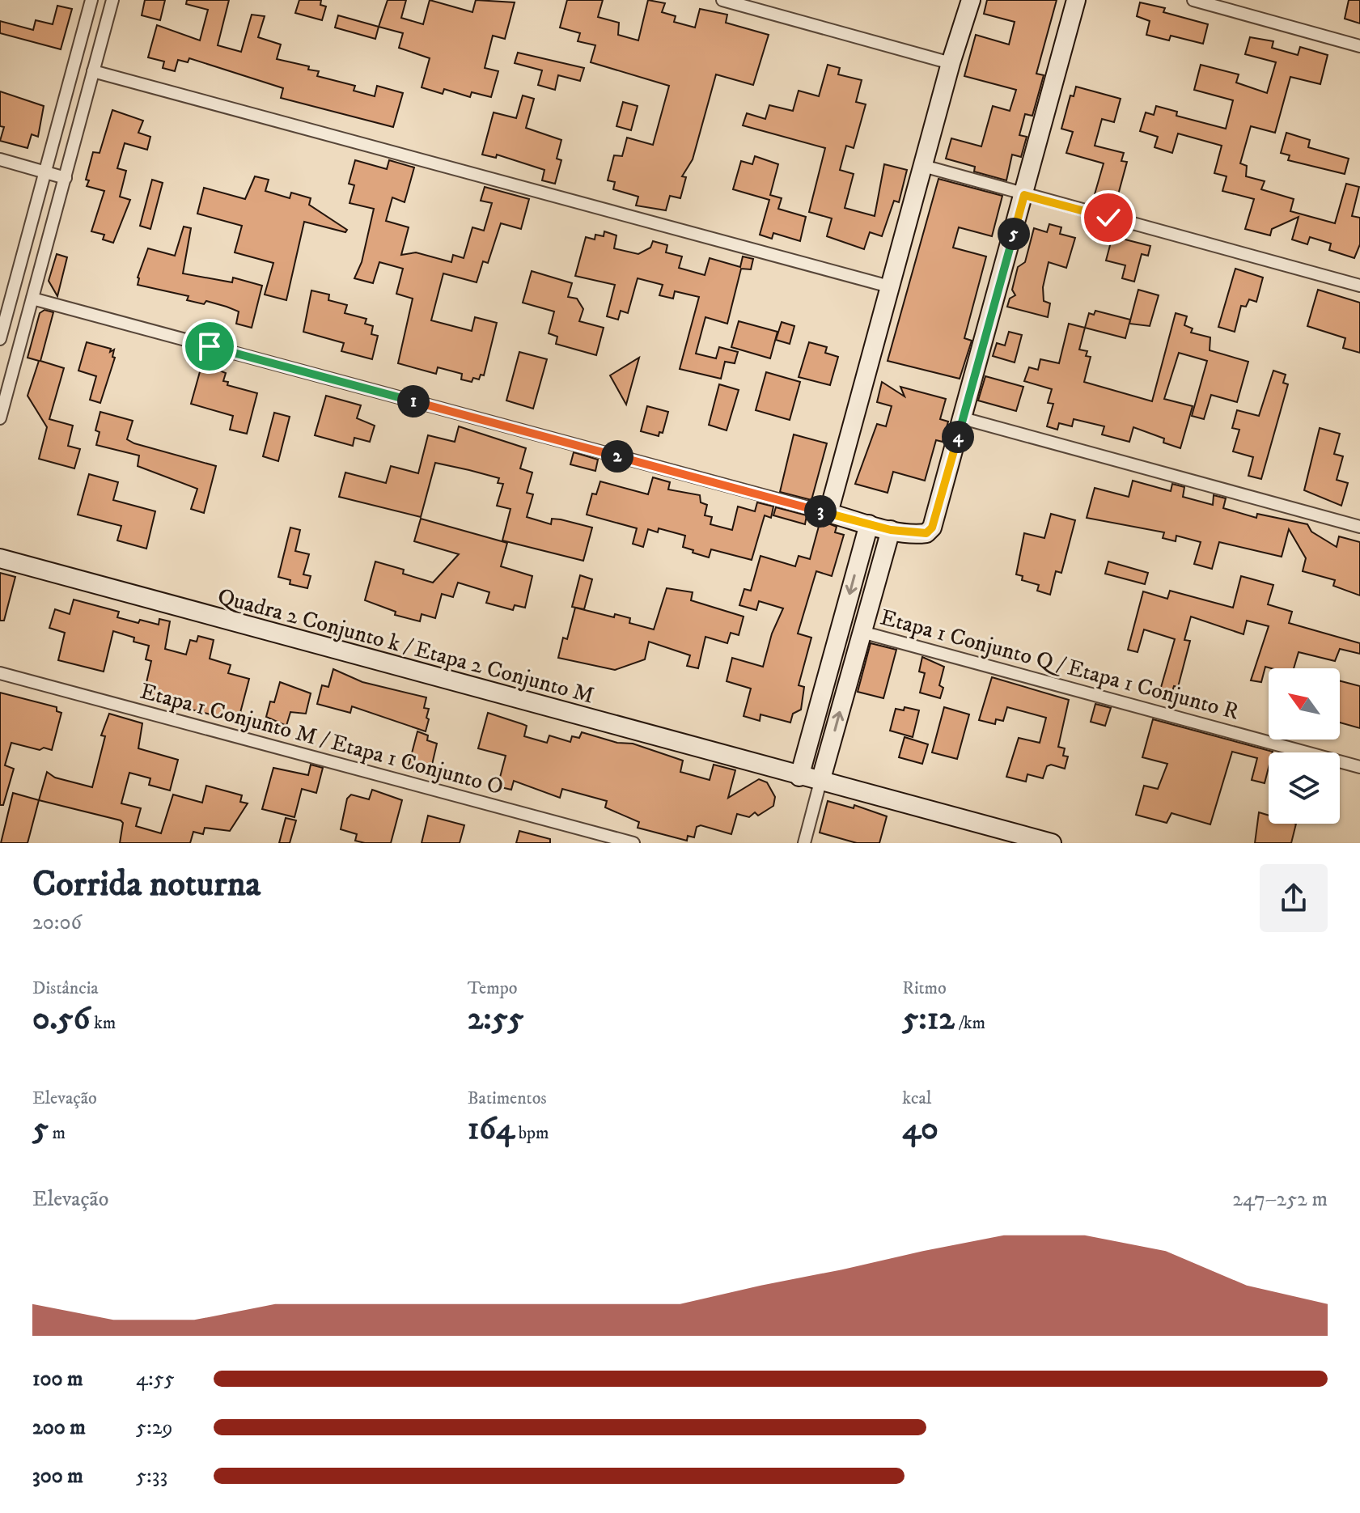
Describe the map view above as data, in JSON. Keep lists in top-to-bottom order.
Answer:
{
  "streets": {
    "street": ["Quadra 2 Conjunto k / Etapa 2 Conjunto M", "Etapa 1 Conjunto Q / Etapa 1 Conjunto R", "Etapa 1 Conjunto M / Etapa 1 Conjunto O"]
  },
  "north": "top left",
  "page": {
    "pins": [
      "5",
      "1",
      "4",
      "2",
      "3"
    ],
    "heading": ["Corrida noturna", "20:06"],
    "stats": [
      ["Distância", "0.56 km"],
      ["Tempo", "2:55"],
      ["Ritmo", "5:12 /km"],
      ["Elevação", "5 m"],
      ["Batimentos", "164 bpm"],
      ["kcal", "40"]
    ],
    "chart": ["Elevação", "247–252 m"],
    "list": [
      {
        "name": "100 m",
        "note": "4:55"
      },
      {
        "name": "200 m",
        "note": "5:29"
      },
      {
        "name": "300 m",
        "note": "5:33"
      }
    ]
  }
}
